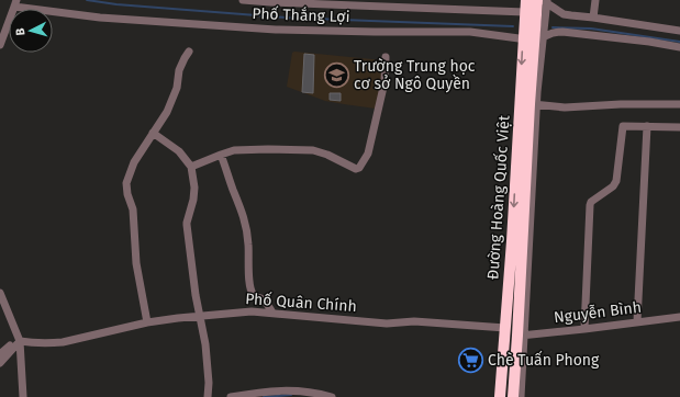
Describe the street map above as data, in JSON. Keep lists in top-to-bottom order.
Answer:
{
  "streets": {
    "highway": ["Đường Hoàng Quốc Việt"],
    "street": ["Phố Thắng Lợi", "Phố Quân Chính", "Nguyễn Bình"]
  },
  "crossings": [
    ["Phố Thắng Lợi", "Đường Hoàng Quốc Việt"],
    ["Đường Hoàng Quốc Việt", "Phố Quân Chính"],
    ["Đường Hoàng Quốc Việt", "Nguyễn Bình"]
  ],
  "places": {
    "school or university": ["Trường Trung học cơ sở Ngô Quyền"],
    "supermarket": ["Chè Tuấn Phong"]
  },
  "north": "left"
}
